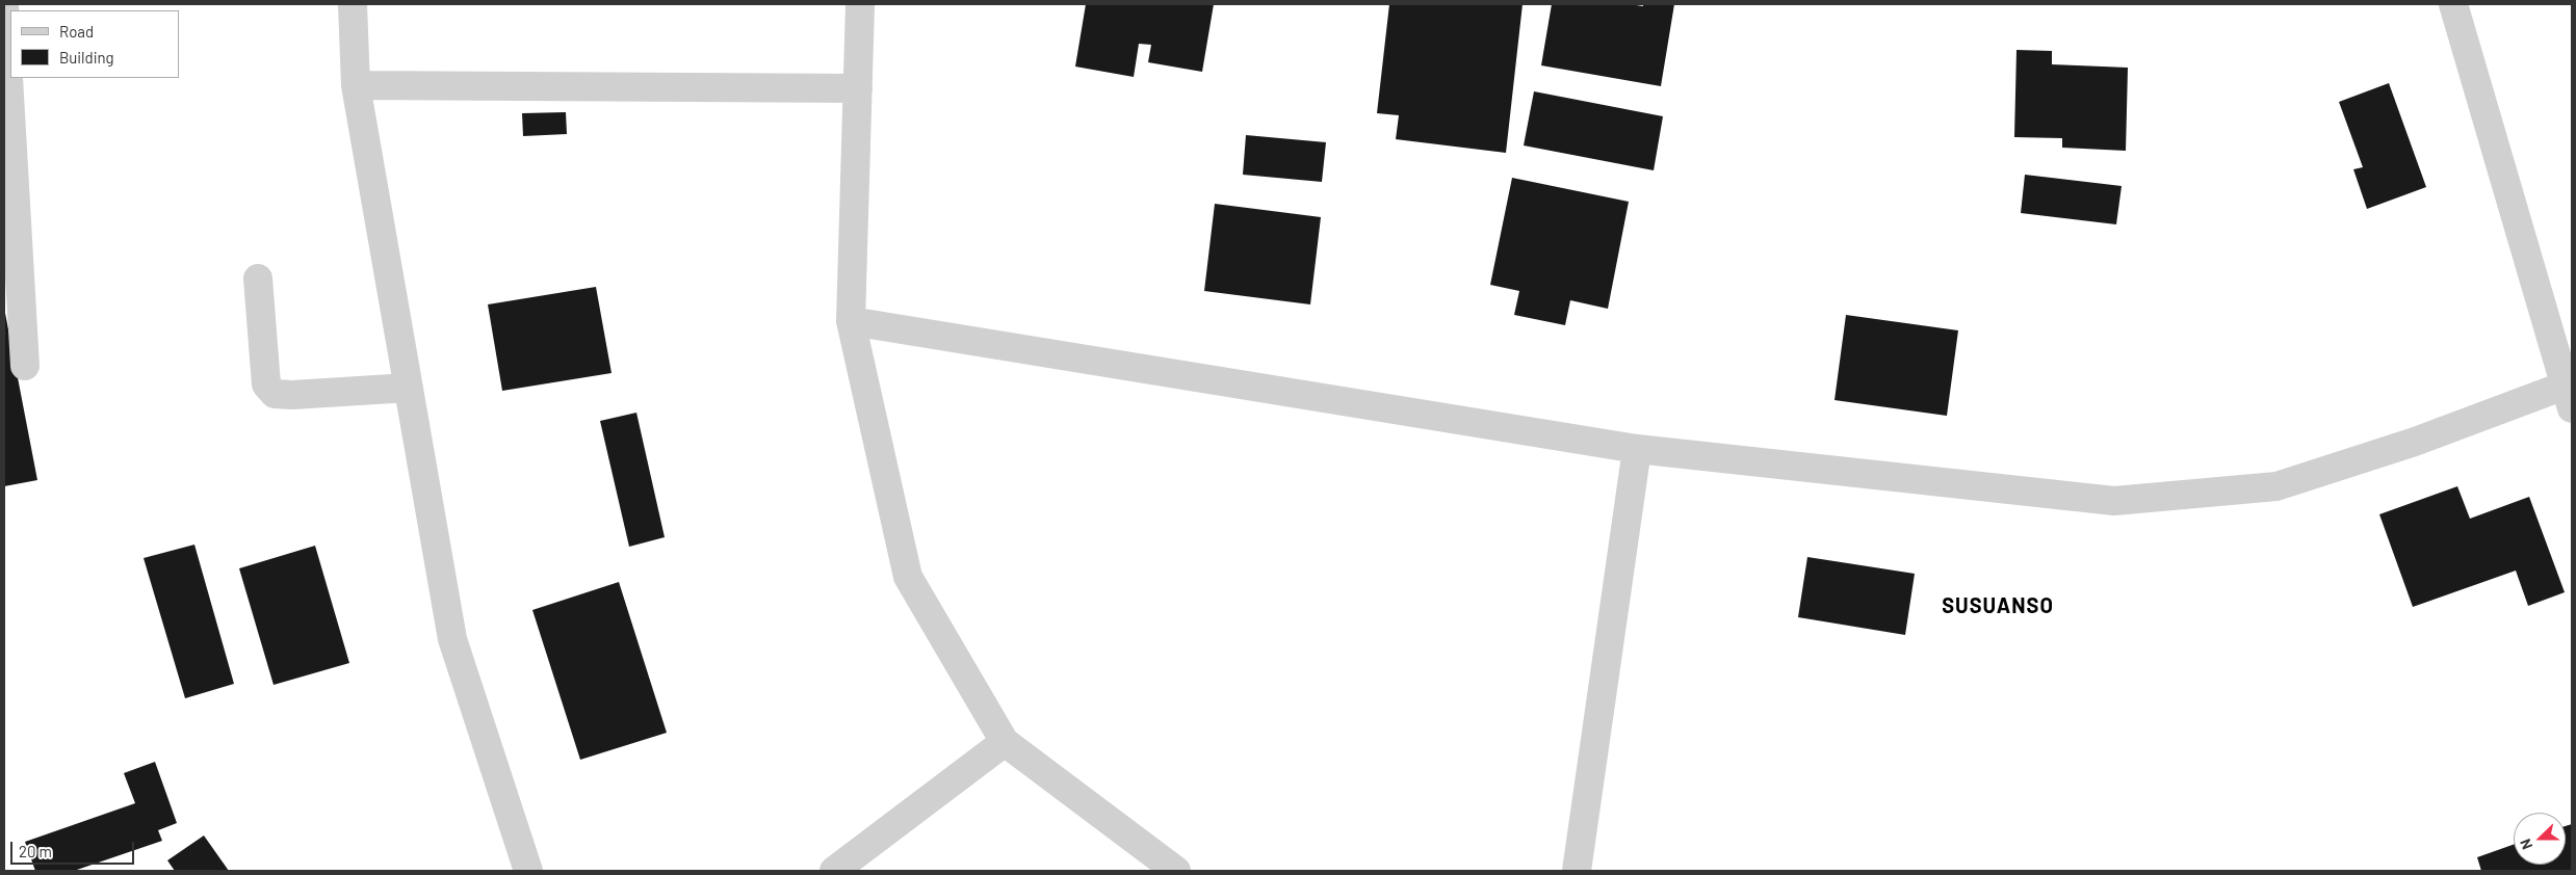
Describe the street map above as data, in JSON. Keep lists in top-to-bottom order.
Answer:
{
  "districts": ["SUSUANSO"],
  "legend": ["Road", "Building"],
  "scale_bar": "20 m",
  "north": "left"
}
